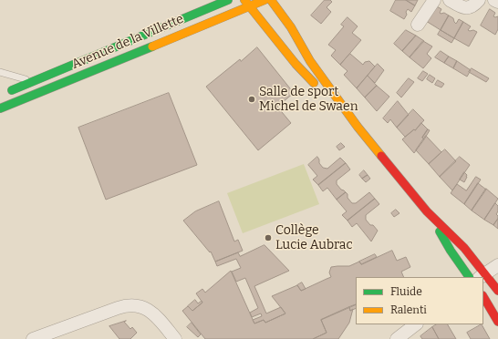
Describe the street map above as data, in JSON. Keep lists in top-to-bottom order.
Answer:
{
  "streets": {
    "street": ["Avenue de la Villette"]
  },
  "places": ["Salle de sport Michel de Swaen", "Collège Lucie Aubrac"],
  "legend": ["Fluide", "Ralenti"]
}
